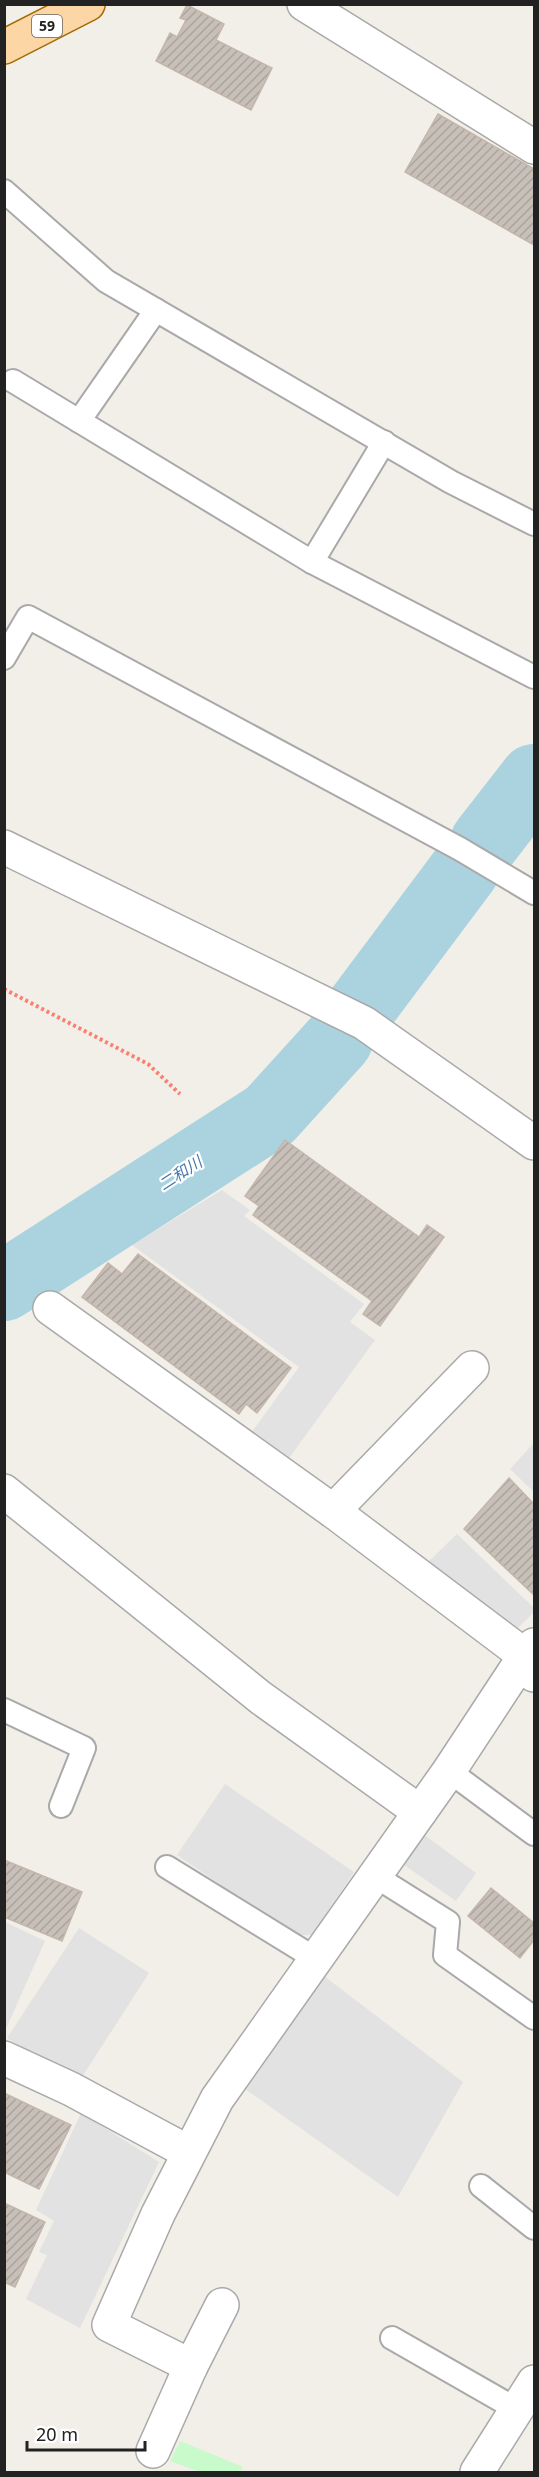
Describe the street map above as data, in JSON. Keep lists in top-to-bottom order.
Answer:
{
  "streets": {
    "main road": ["59"]
  },
  "water": ["二和川"],
  "scale_bar": "20 m"
}
